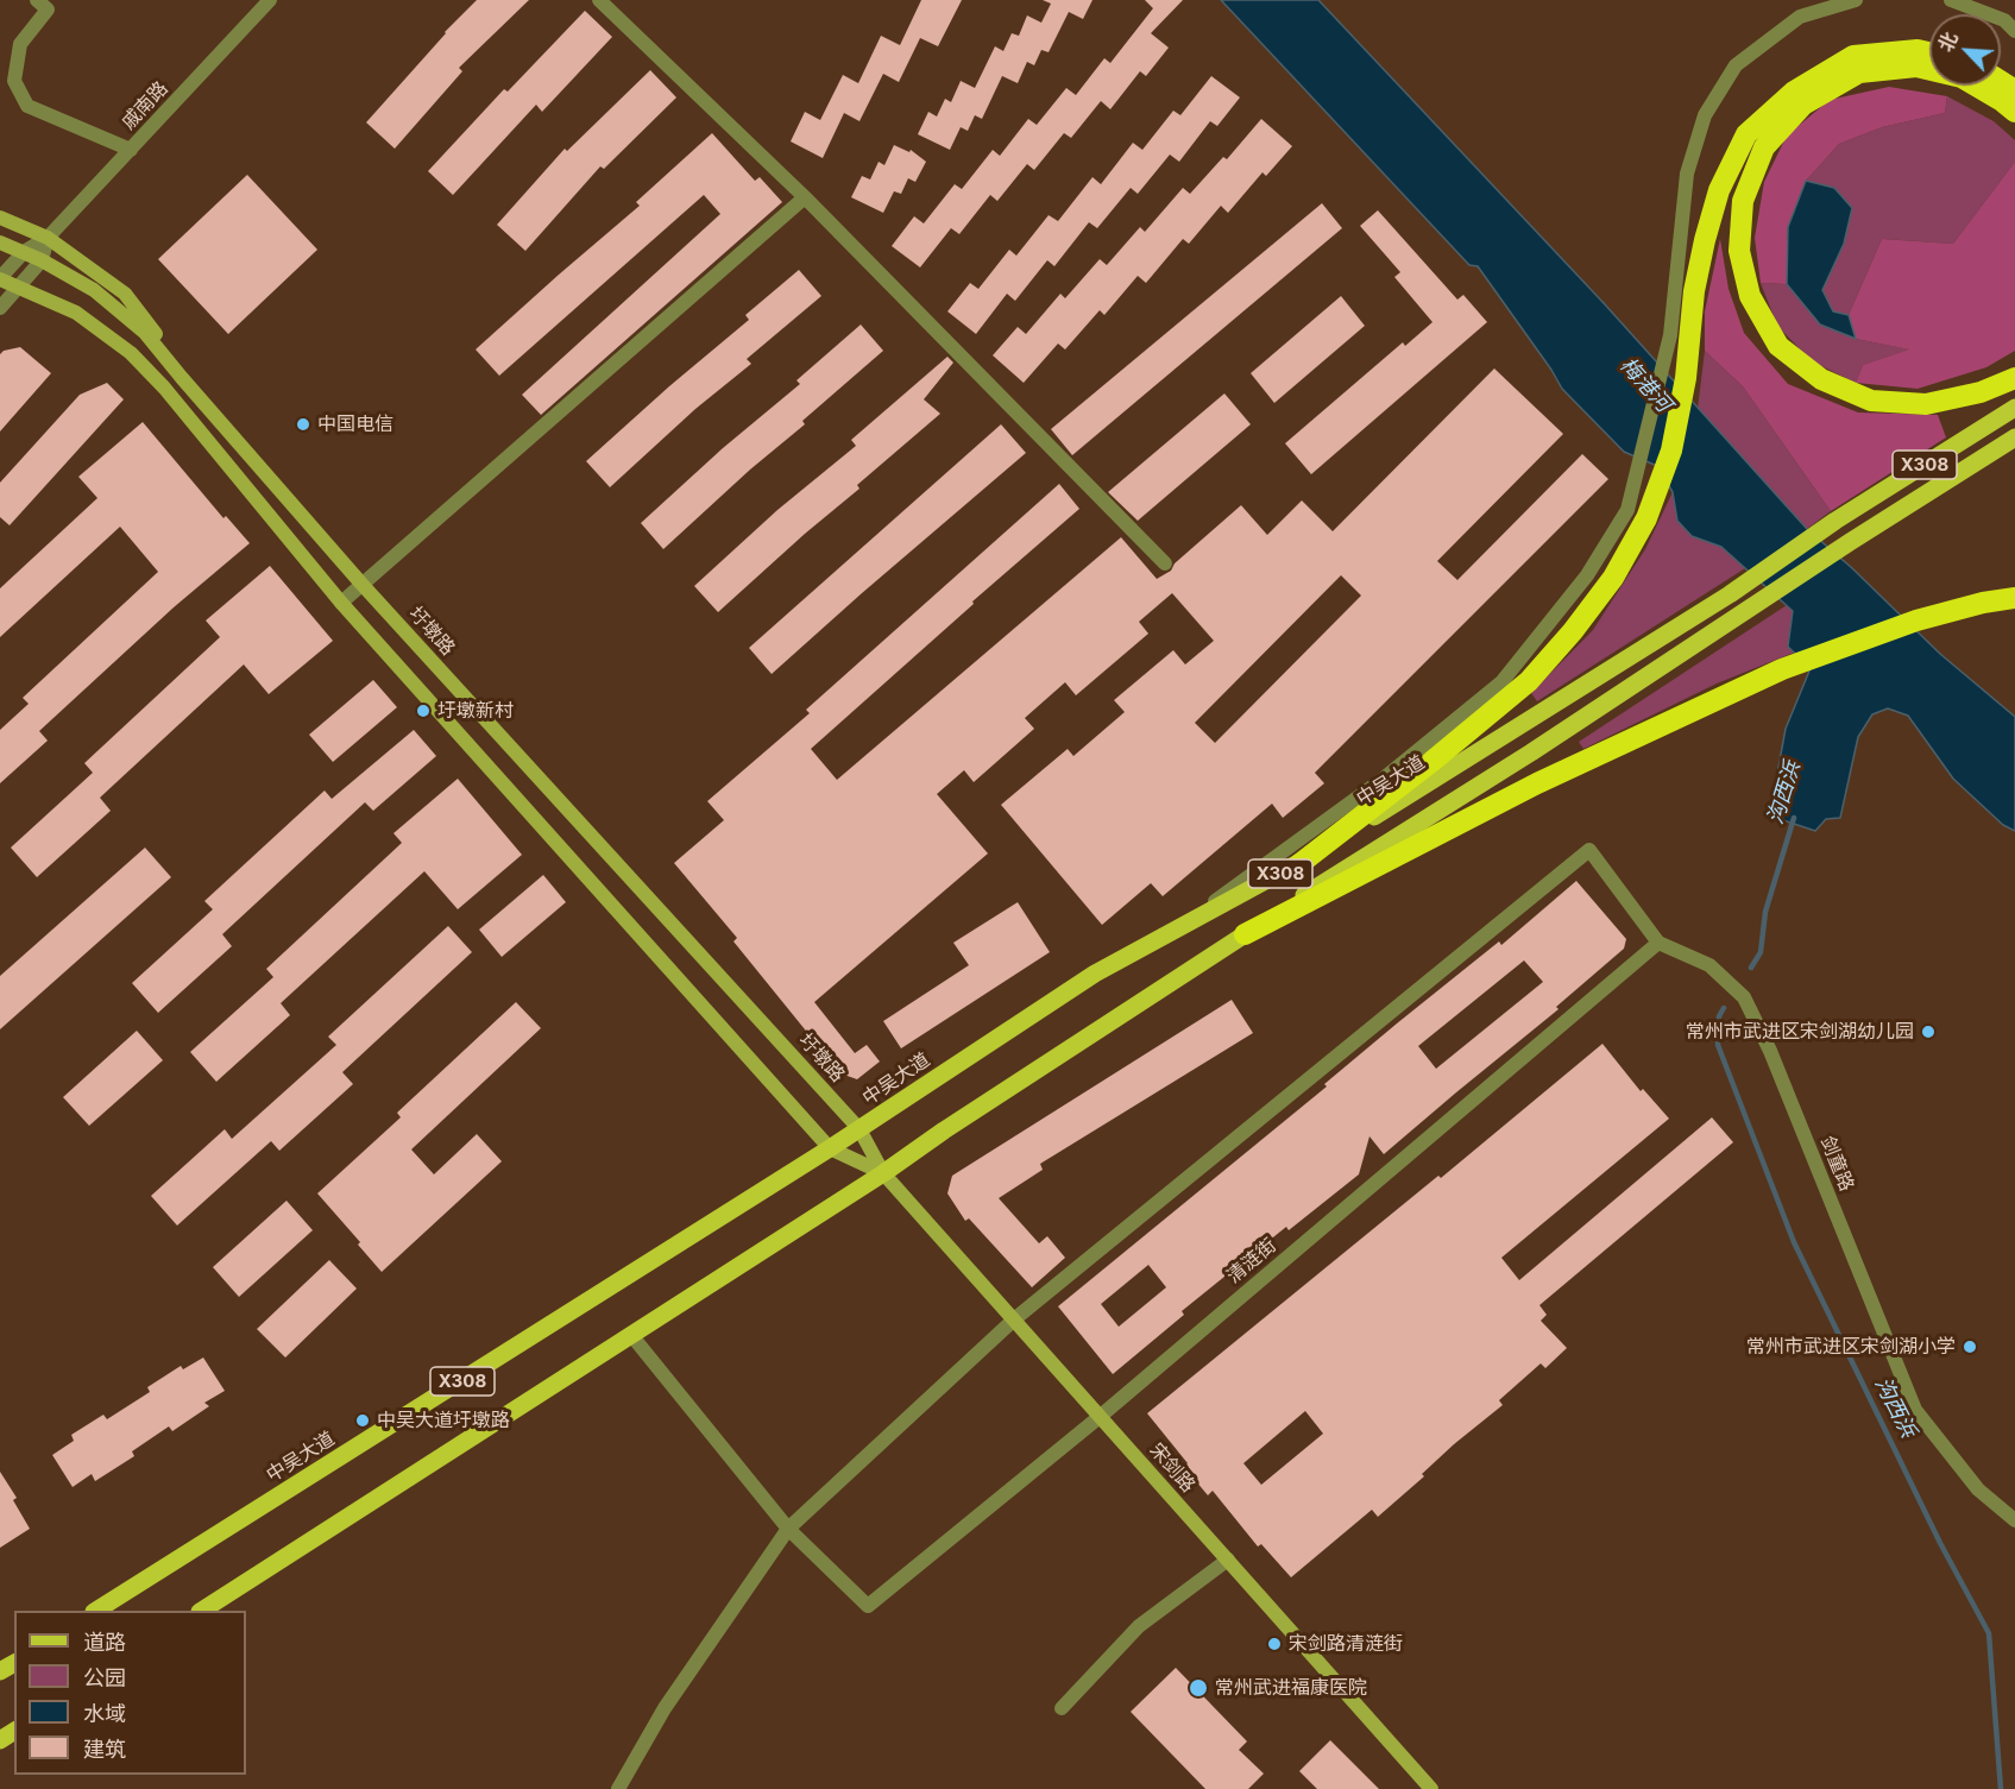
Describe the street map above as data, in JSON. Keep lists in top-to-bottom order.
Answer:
{
  "streets": {
    "main road": [
      "X308",
      "圩墩路",
      "中吴大道",
      "宋剑路"
    ],
    "street": ["戚南路", "剑童路", "清涟街"]
  },
  "crossings": [
    ["X308", "圩墩路"],
    ["X308", "宋剑路"],
    ["圩墩路", "中吴大道"],
    ["圩墩路", "宋剑路"],
    ["剑童路", "清涟街"],
    ["剑童路", "宋剑路"],
    ["清涟街", "宋剑路"]
  ],
  "water": ["梅港河", "沟西浜"],
  "places": [
    "中国电信",
    "圩墩新村",
    "常州市武进区宋剑湖幼儿园",
    "常州市武进区宋剑湖小学",
    "中吴大道圩墩路",
    "宋剑路清涟街",
    "常州武进福康医院"
  ],
  "legend": [
    "道路",
    "公园",
    "水域",
    "建筑"
  ],
  "north": "top left"
}
